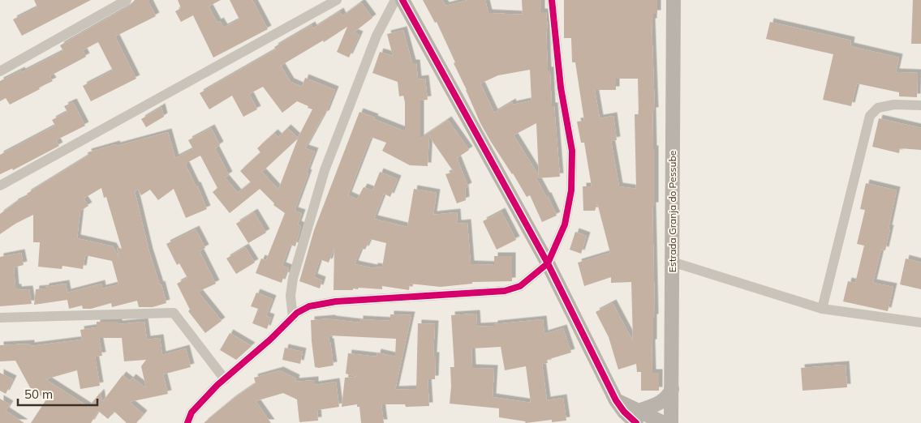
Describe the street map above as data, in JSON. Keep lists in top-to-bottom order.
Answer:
{
  "streets": {
    "street": ["Estrada Granja do Pessube"]
  },
  "scale_bar": "50 m"
}
